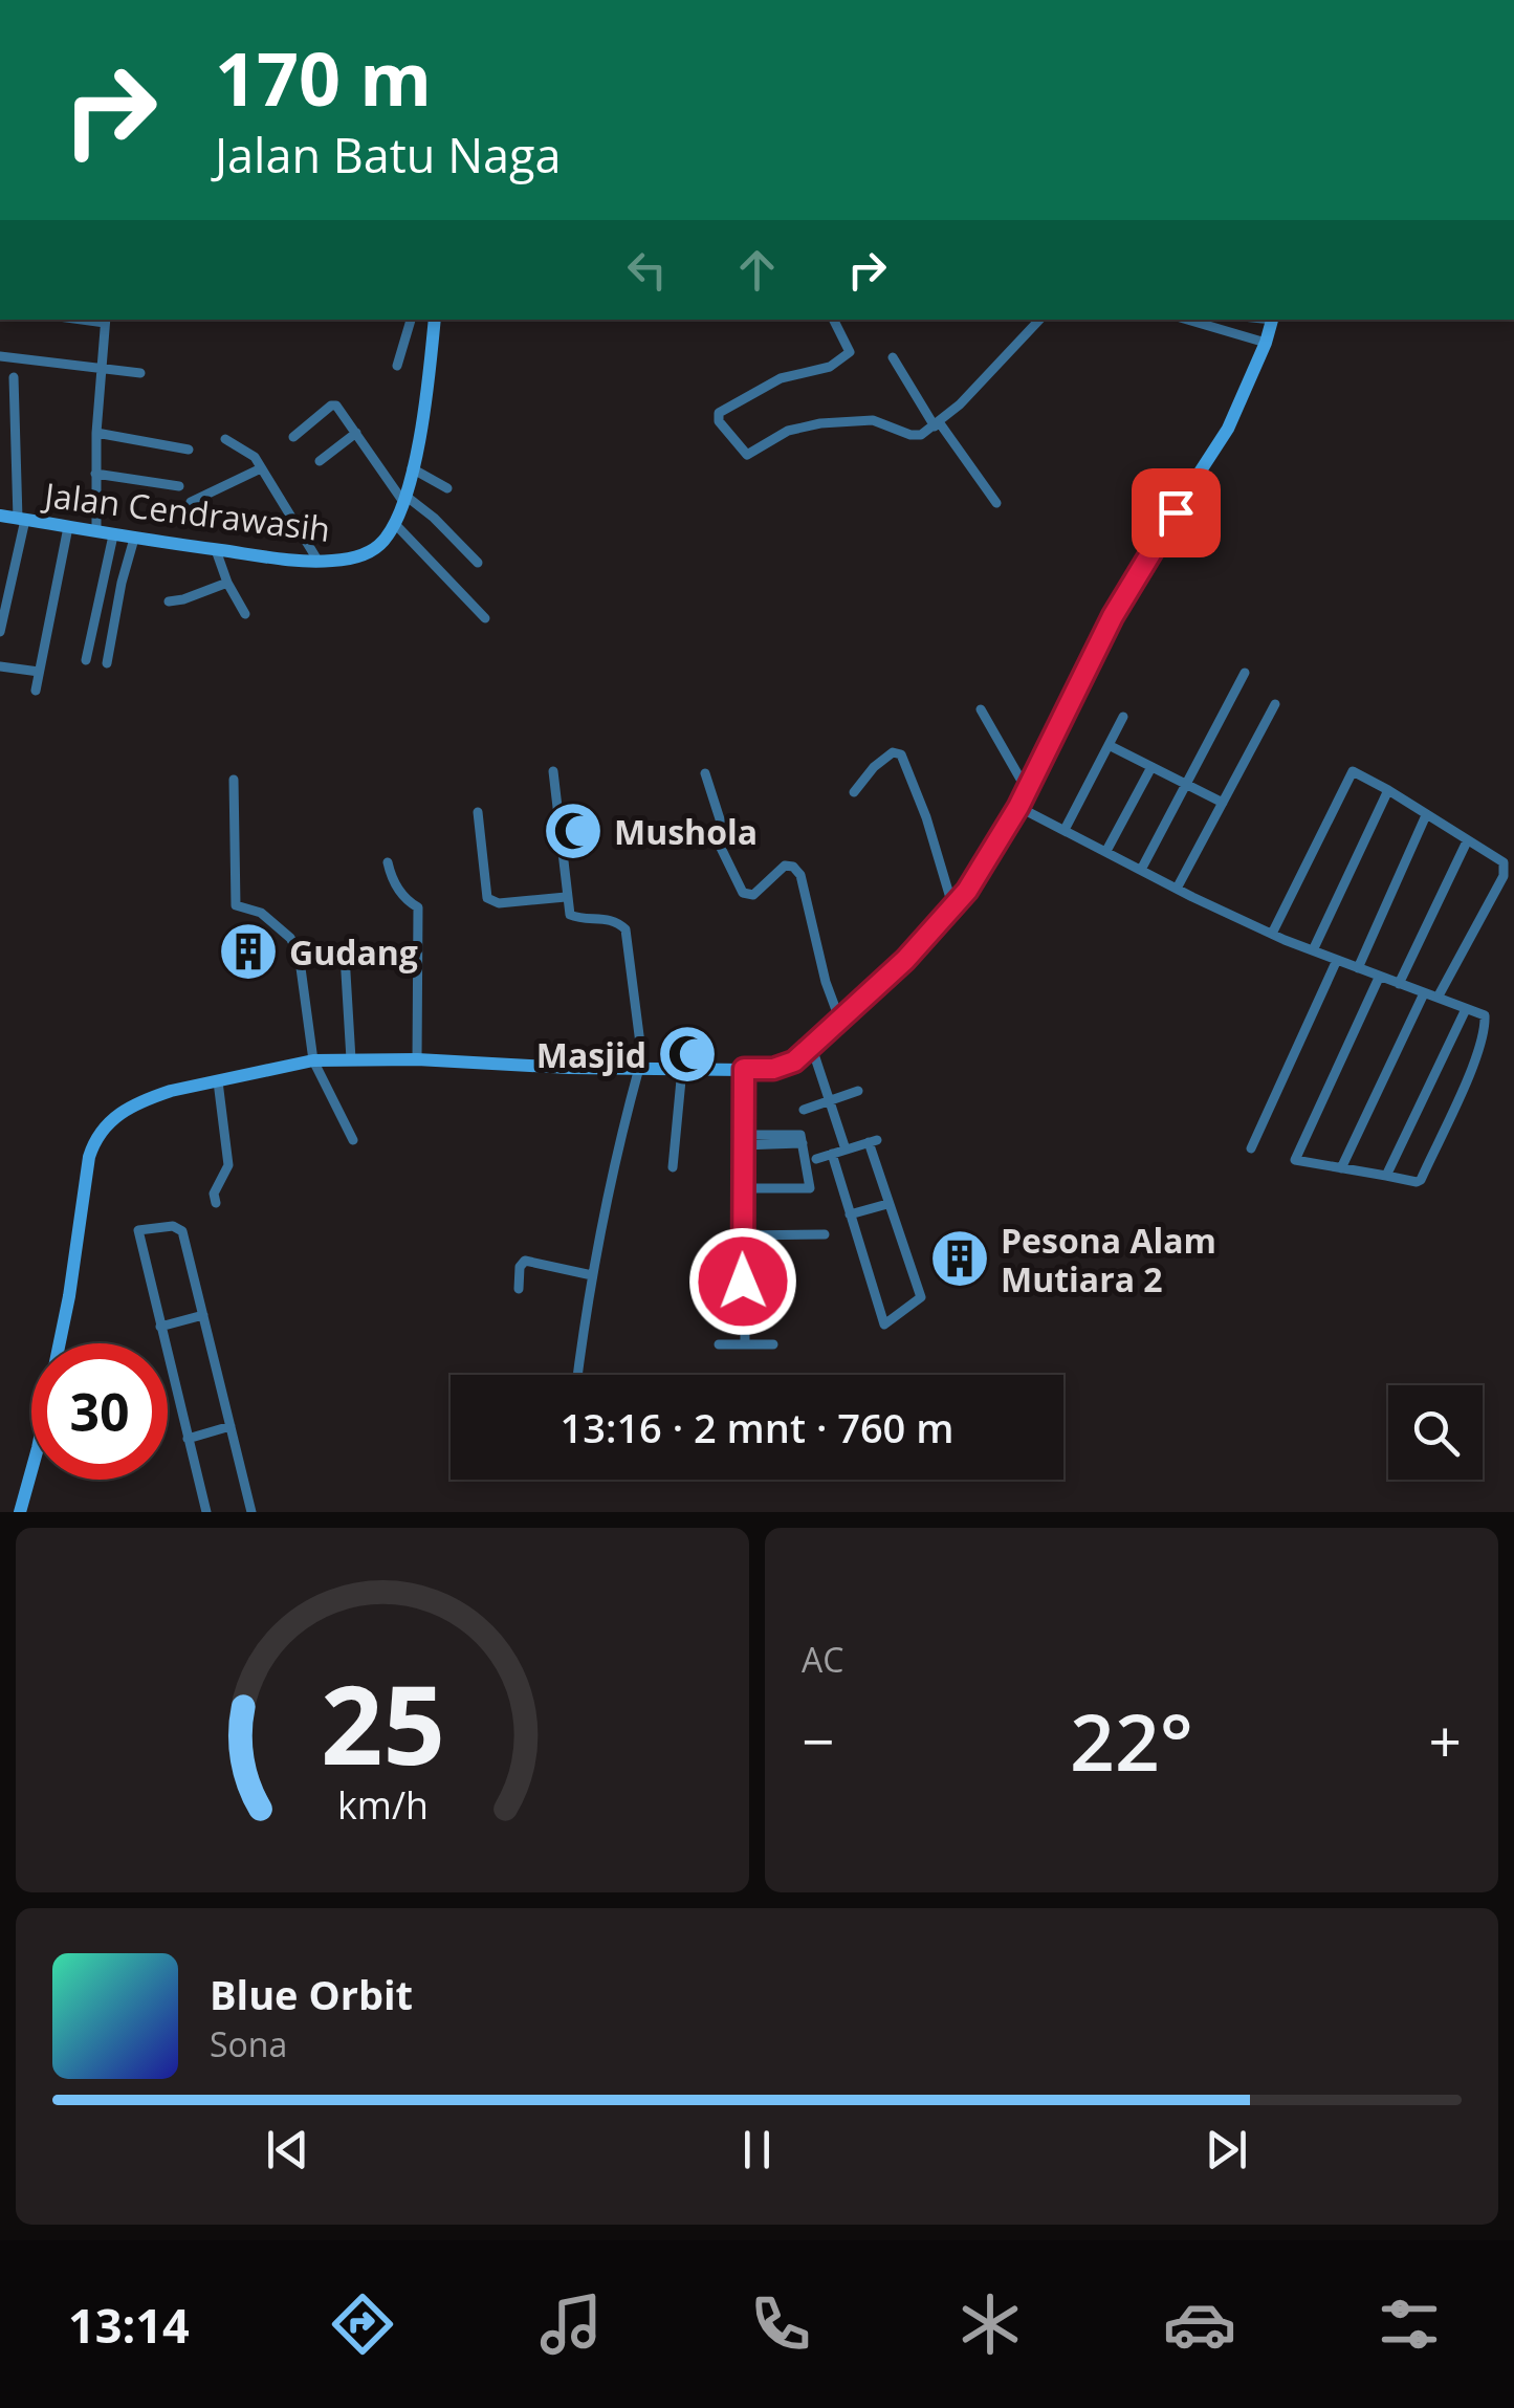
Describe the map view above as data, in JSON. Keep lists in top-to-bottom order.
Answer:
{
  "streets": {
    "street": ["Jalan Cendrawasih"]
  },
  "places": {
    "mosque": ["Mushola", "Masjid"],
    "building": ["Gudang", "Pesona Alam Mutiara 2"]
  },
  "page": {
    "turn": ["170 m", "Jalan Batu Naga"],
    "limit": "30",
    "trip": "13:16 · 2 mnt · 760 m",
    "tile": "AC",
    "heat": ["−", "22°", "+"],
    "song": ["Blue Orbit", "Sona"],
    "tabs": "13:14",
    "gauge": ["25", "km/h"]
  }
}
